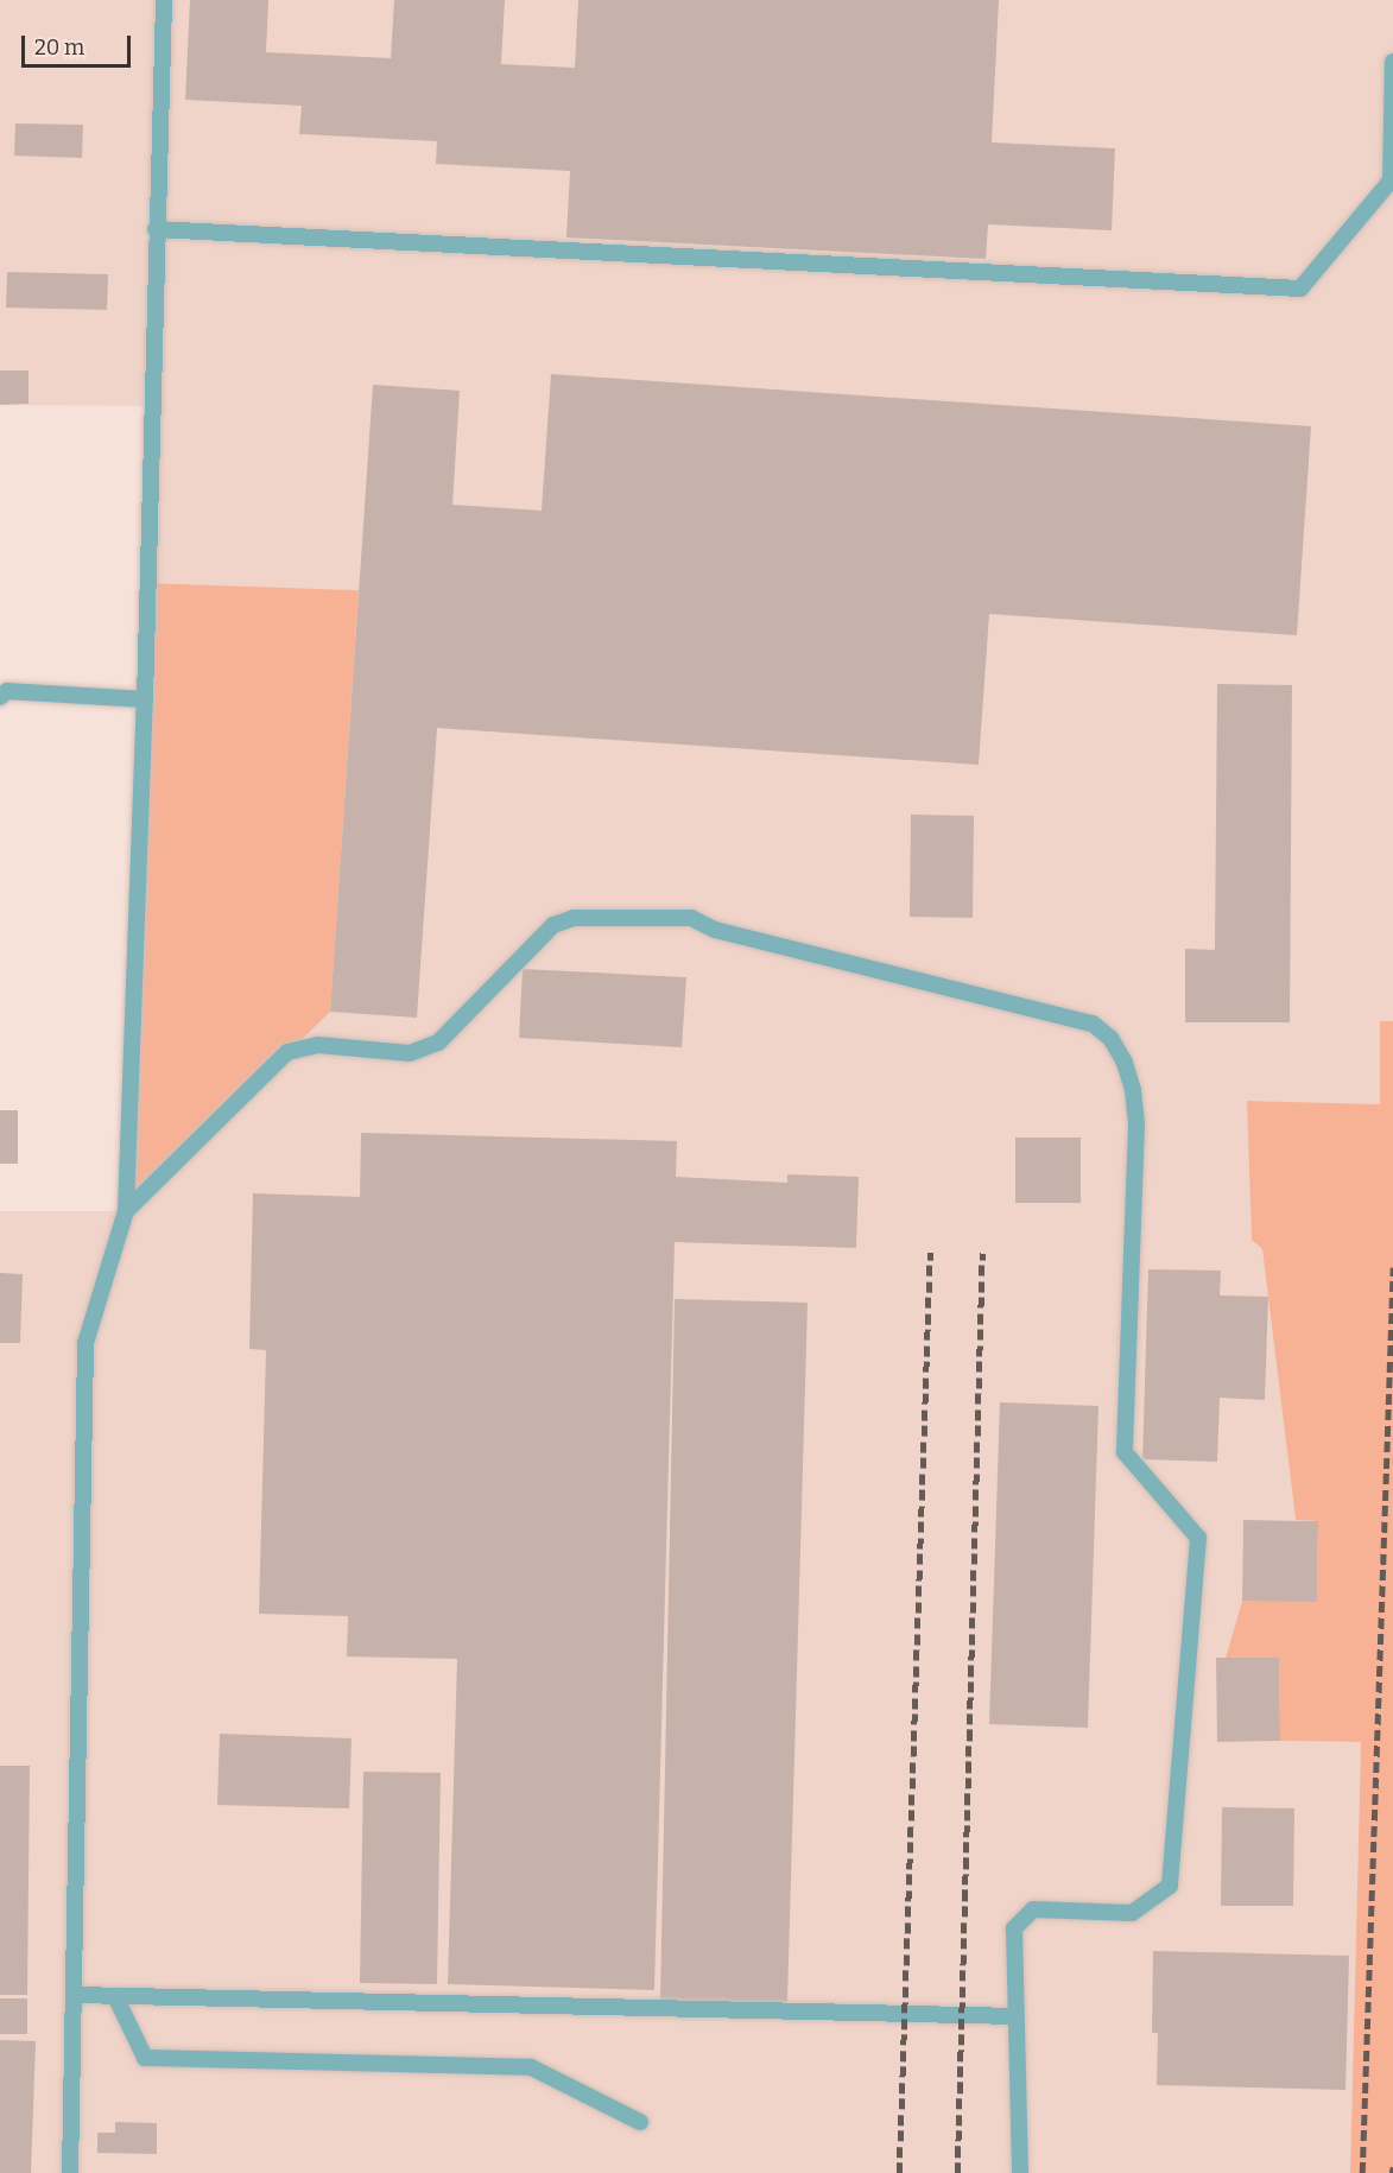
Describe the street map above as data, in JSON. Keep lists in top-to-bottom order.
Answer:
{
  "scale_bar": "20 m"
}
